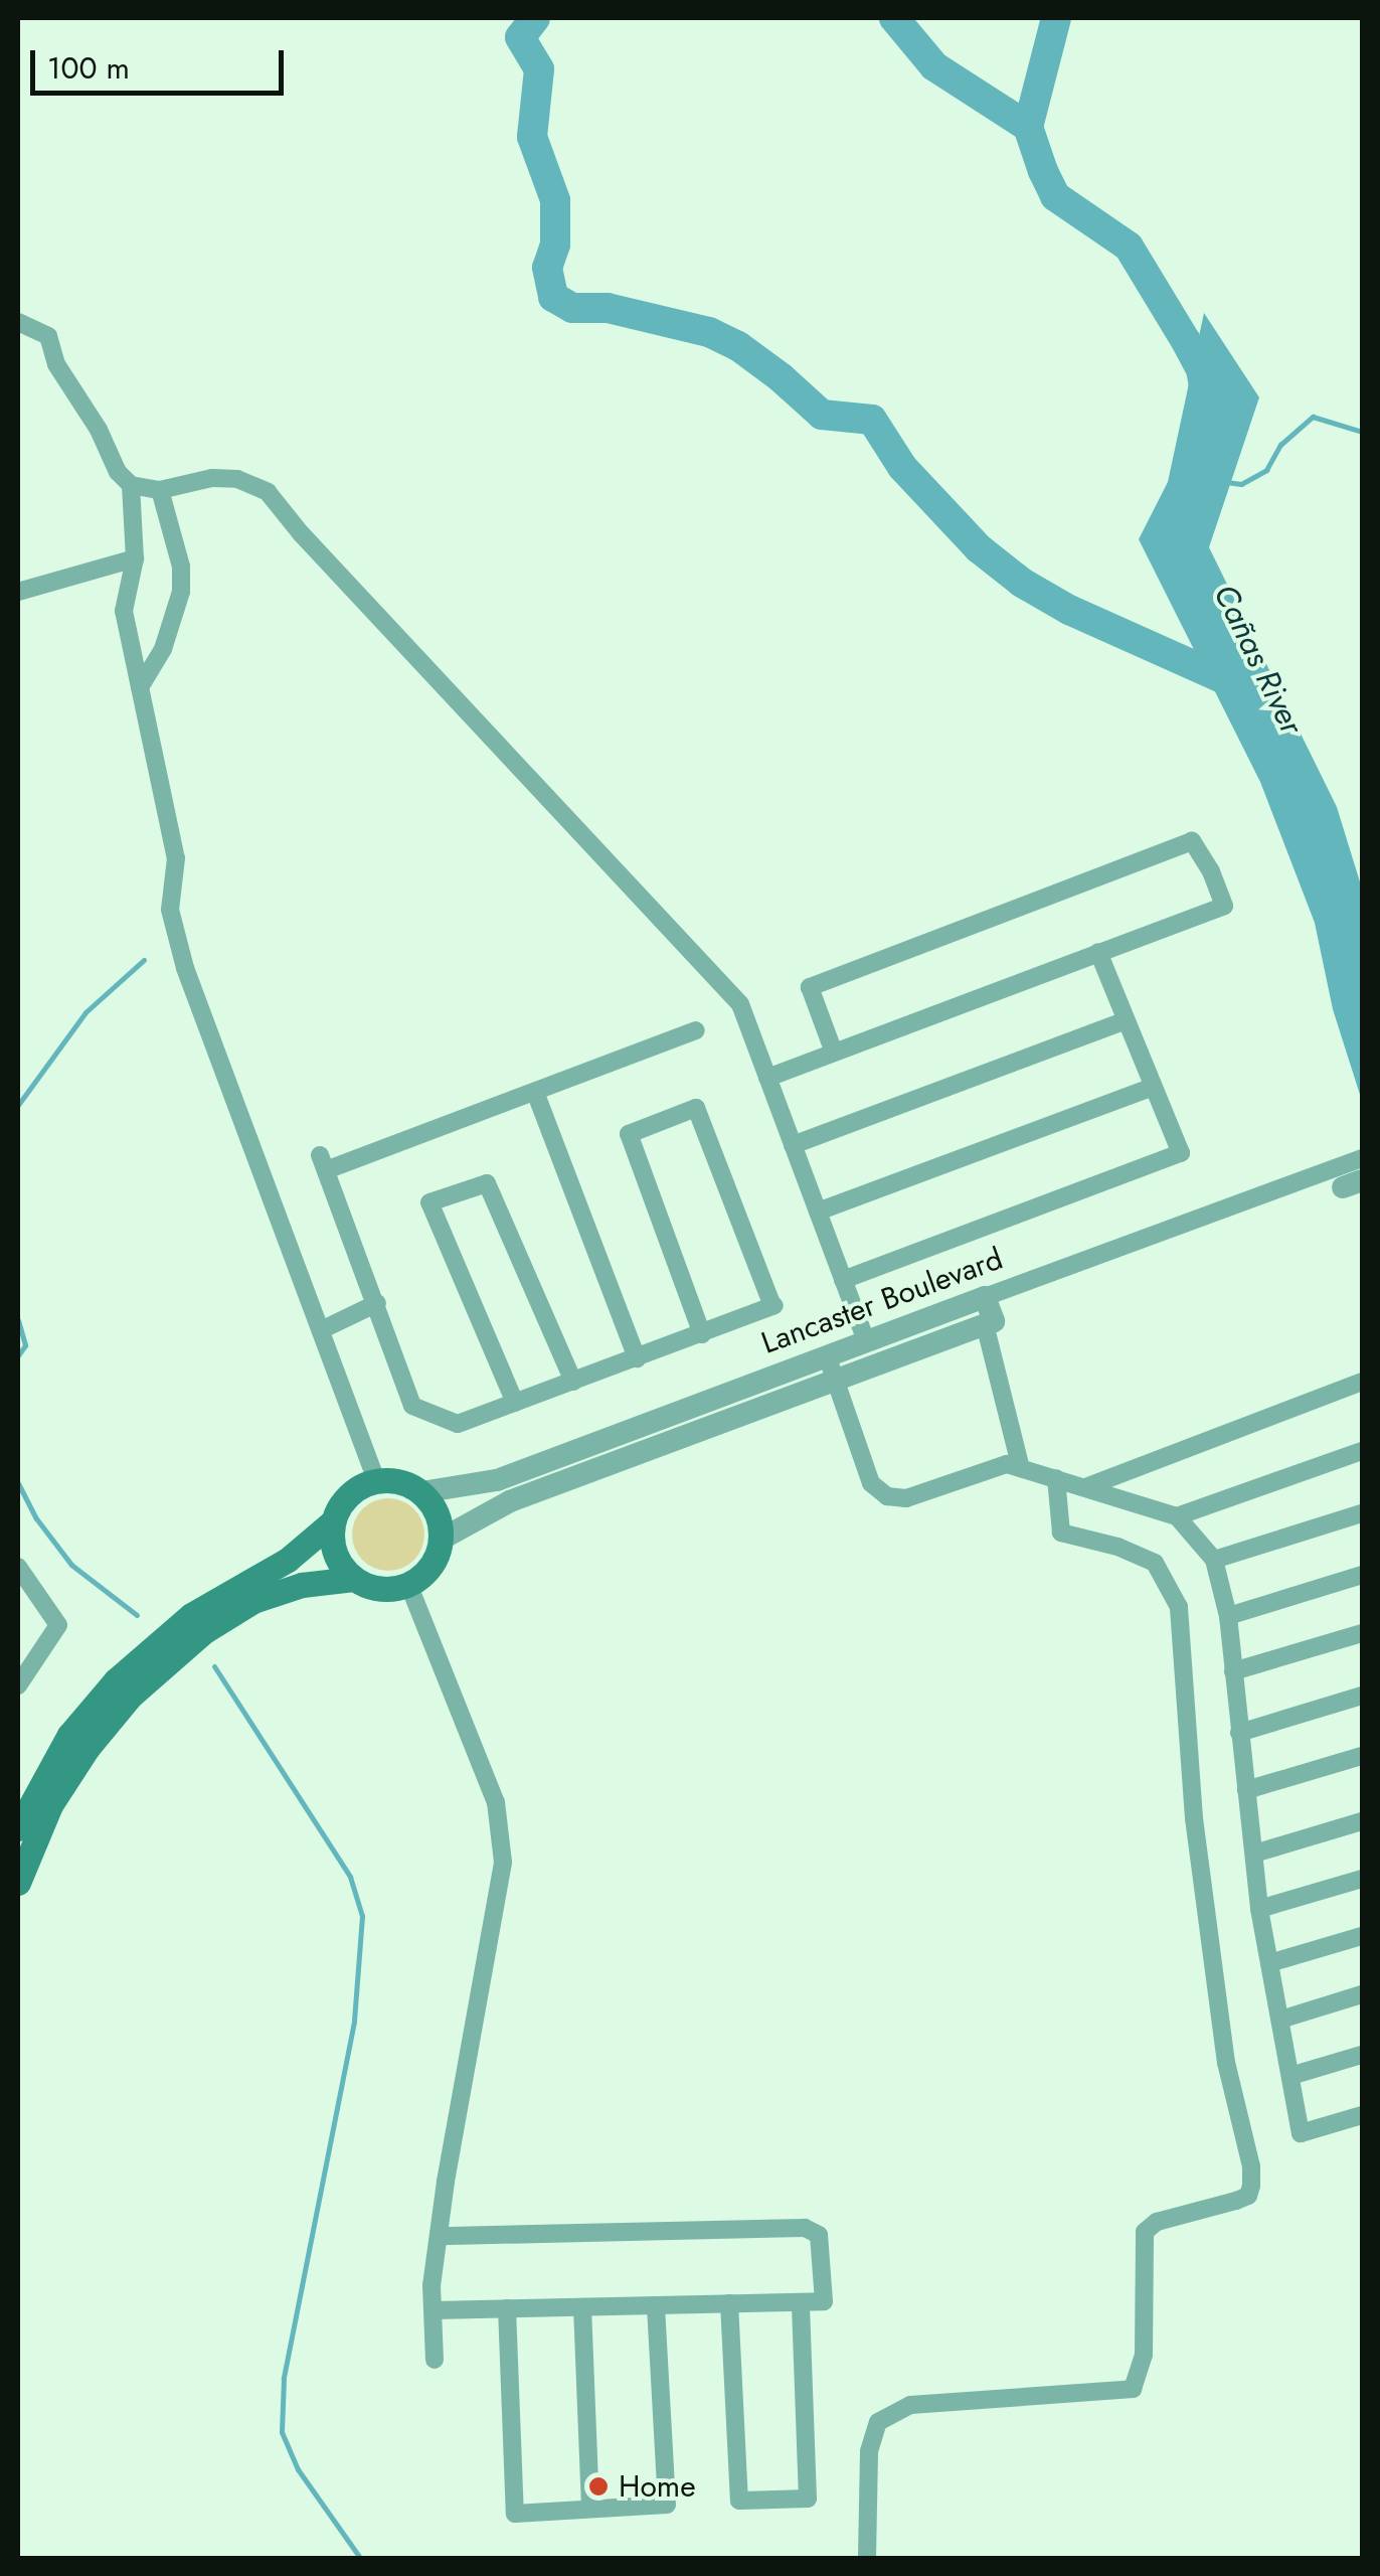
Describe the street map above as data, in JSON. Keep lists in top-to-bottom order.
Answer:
{
  "streets": {
    "street": ["Lancaster Boulevard"]
  },
  "water": ["Cañas River"],
  "places": ["Home"],
  "scale_bar": "100 m"
}
